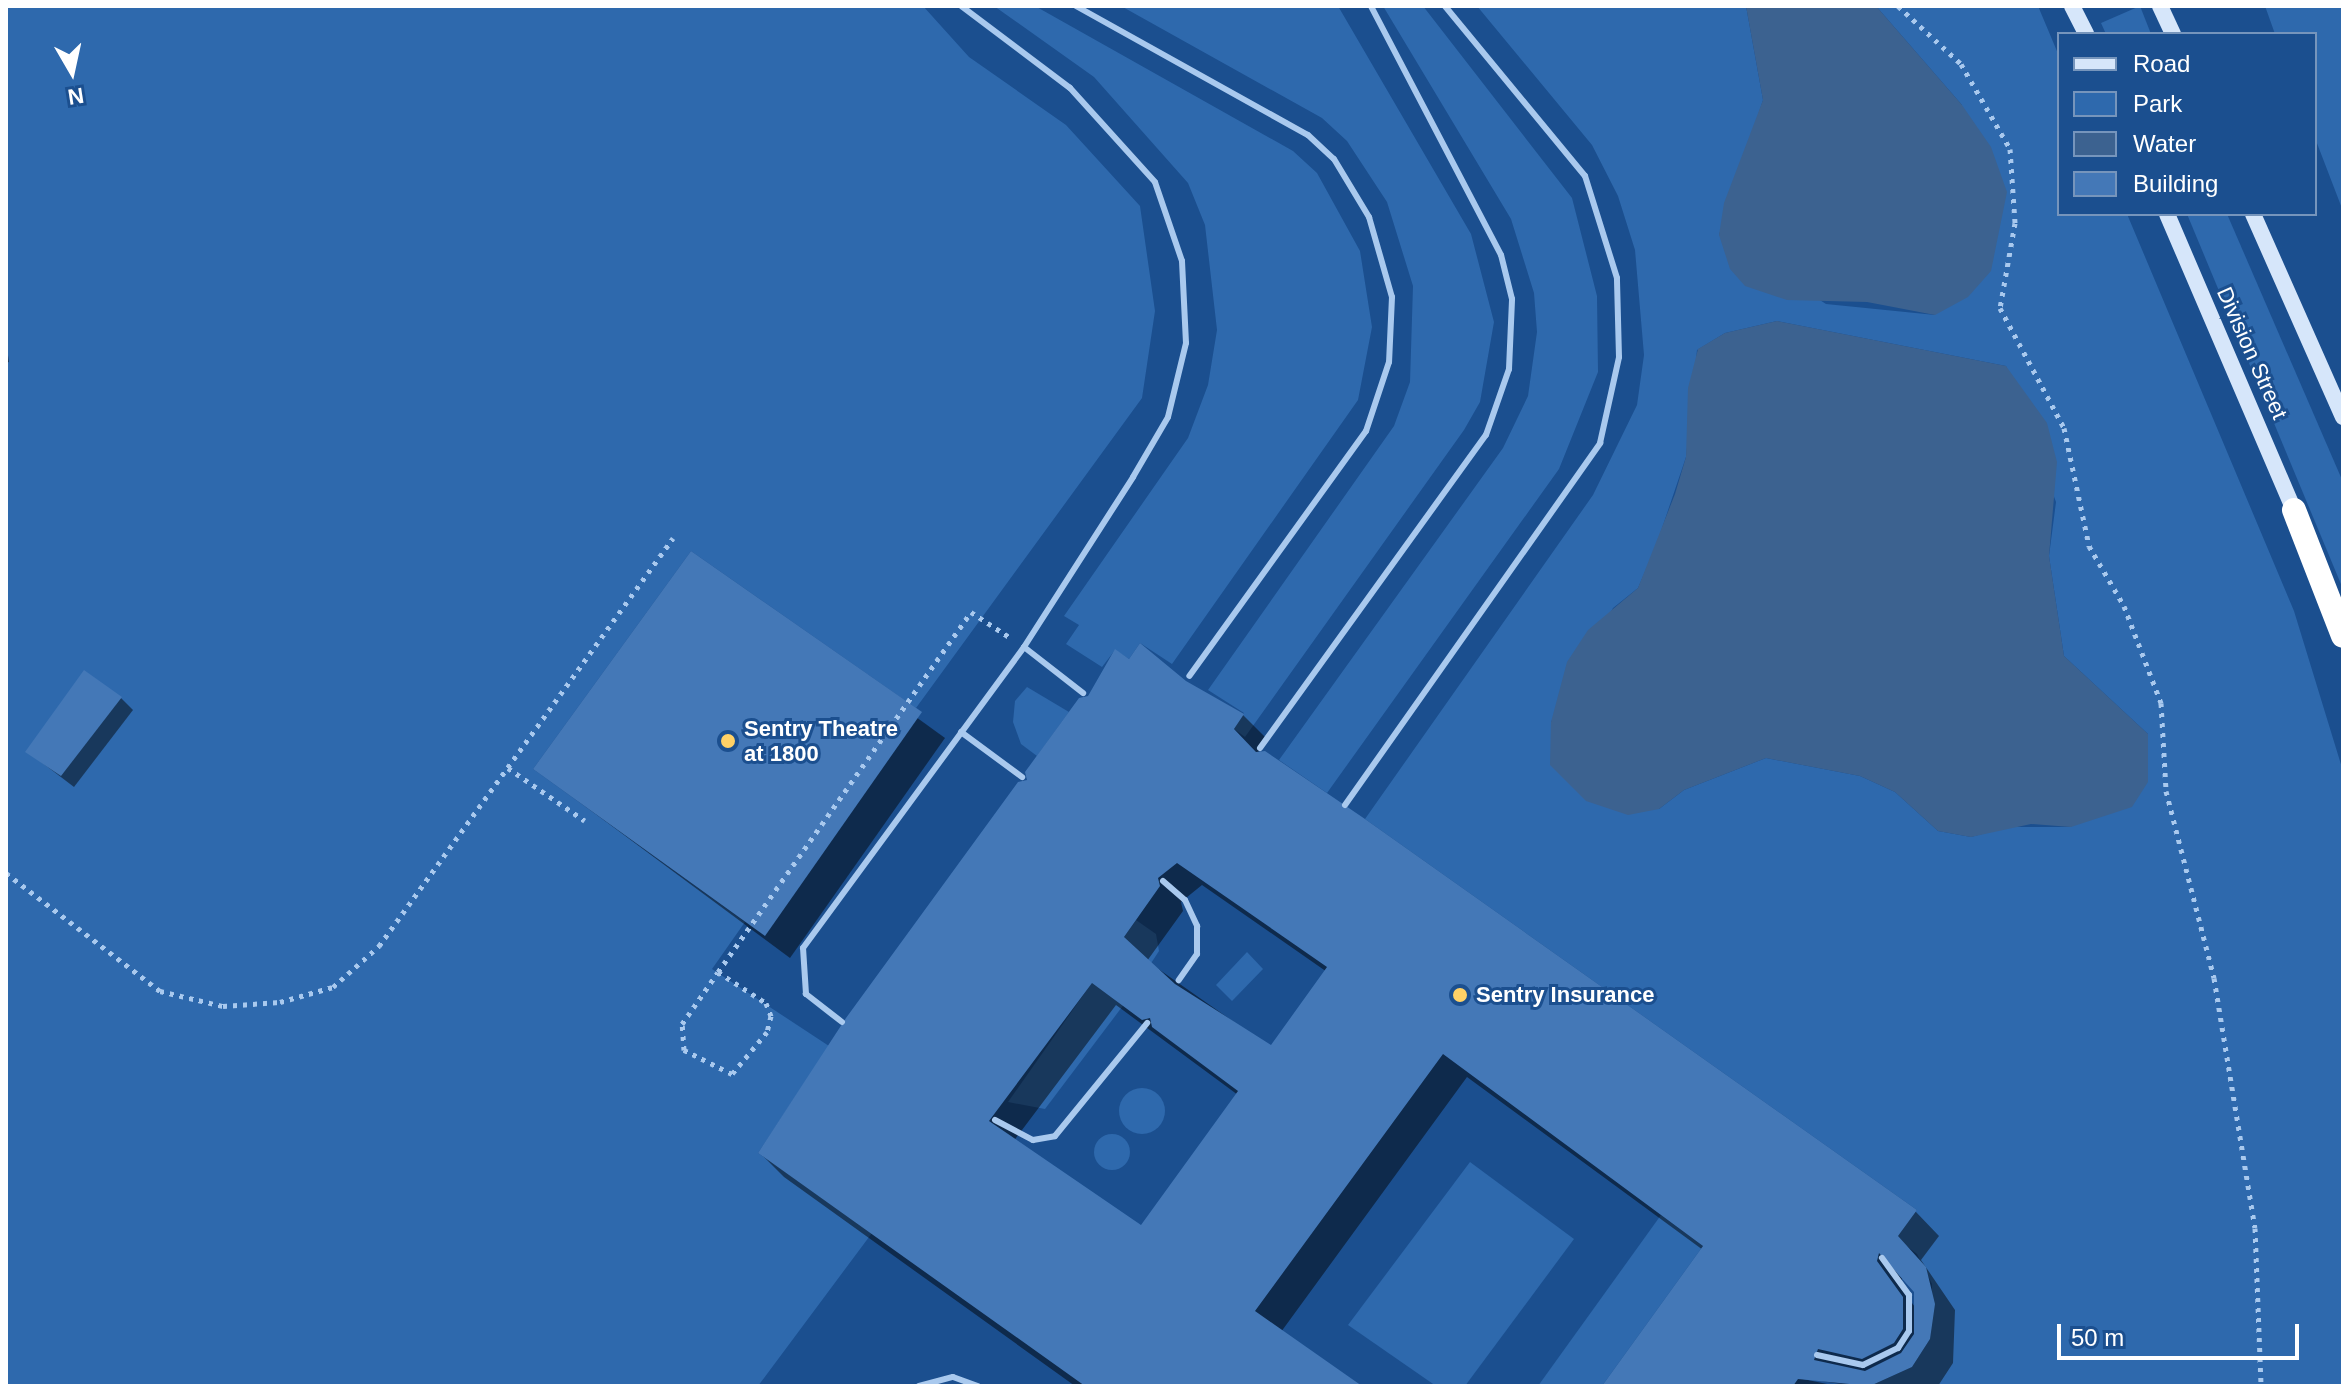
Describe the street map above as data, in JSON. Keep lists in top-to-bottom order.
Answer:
{
  "streets": {
    "main road": ["Division Street"]
  },
  "places": ["Sentry Theatre at 1800", "Sentry Insurance"],
  "legend": [
    "Road",
    "Park",
    "Water",
    "Building"
  ],
  "scale_bar": "50 m",
  "north": "bottom"
}
